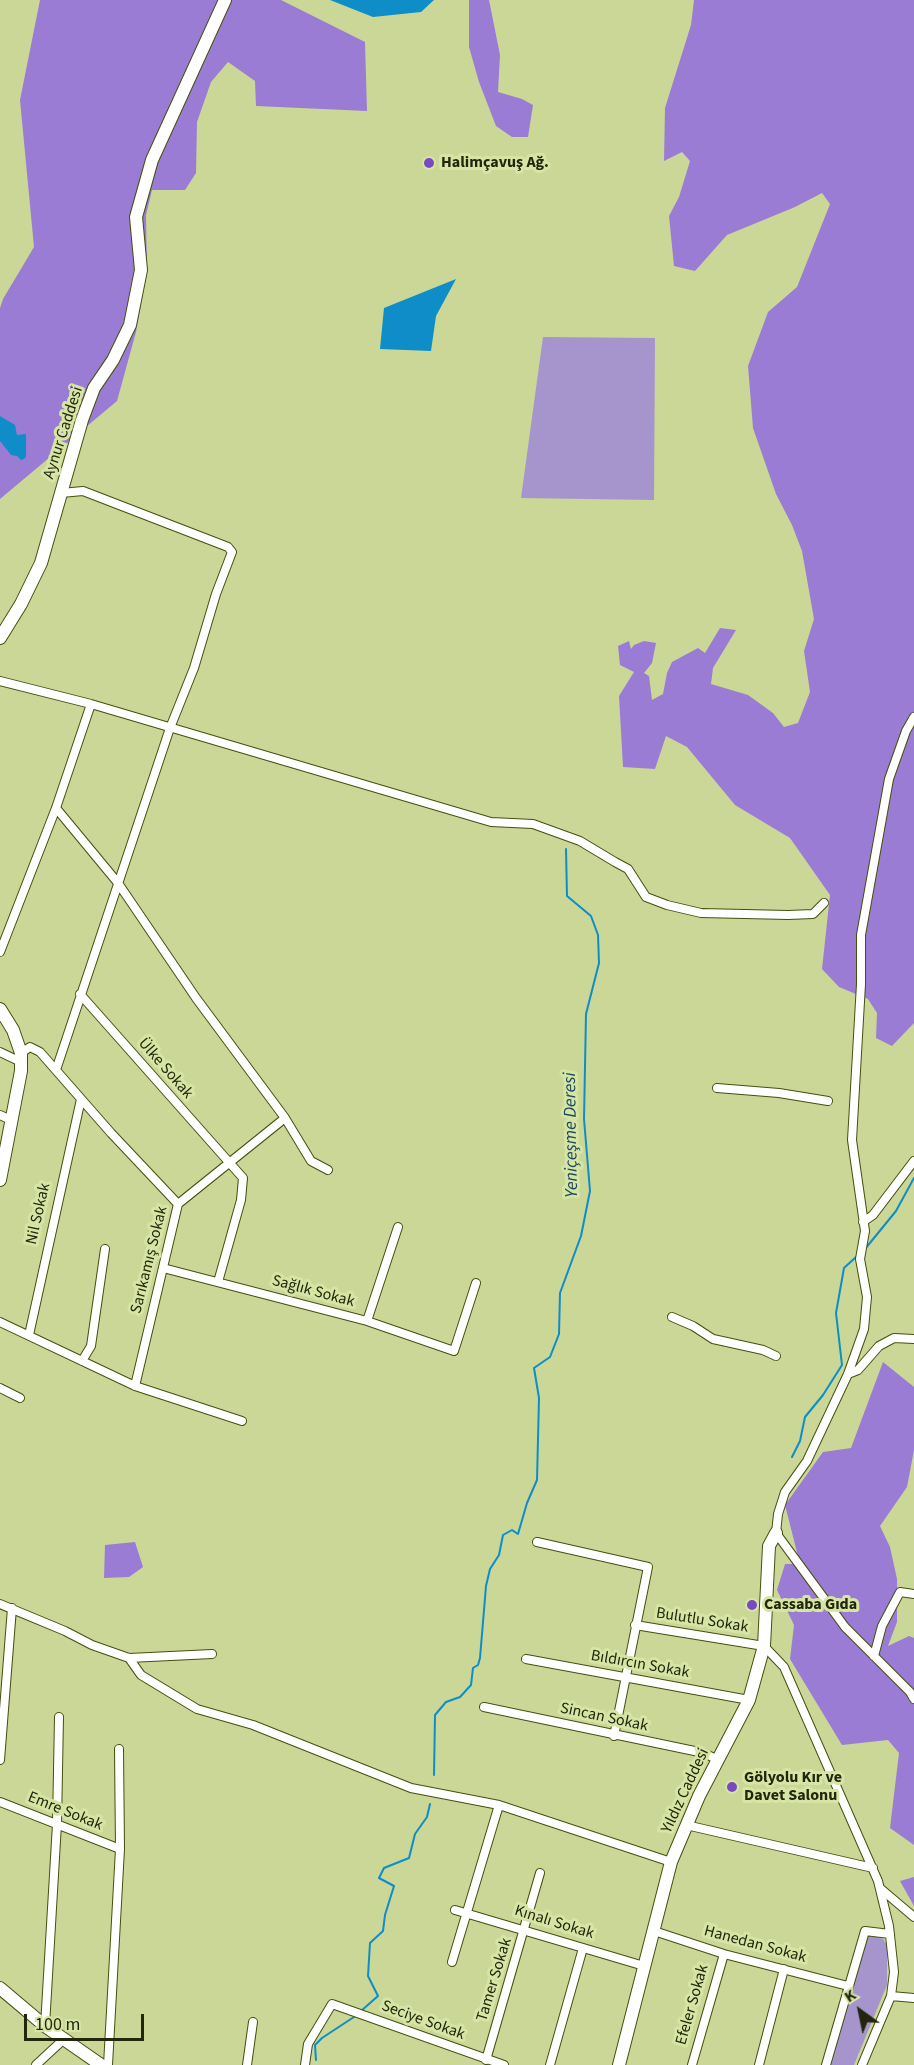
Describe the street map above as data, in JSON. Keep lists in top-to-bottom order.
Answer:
{
  "streets": {
    "street": [
      "Aynur Caddesi",
      "Ülke Sokak",
      "Nil Sokak",
      "Sarıkamış Sokak",
      "Sağlık Sokak",
      "Bulutlu Sokak",
      "Bıldırcın Sokak",
      "Sincan Sokak",
      "Yıldız Caddesi",
      "Emre Sokak",
      "Kınalı Sokak",
      "Hanedan Sokak",
      "Tamer Sokak",
      "Efeler Sokak",
      "Seciye Sokak"
    ]
  },
  "crossings": [
    ["Ülke Sokak", "Sarıkamış Sokak"],
    ["Ülke Sokak", "Sağlık Sokak"],
    ["Sarıkamış Sokak", "Sağlık Sokak"],
    ["Bulutlu Sokak", "Yıldız Caddesi"],
    ["Bıldırcın Sokak", "Yıldız Caddesi"],
    ["Sincan Sokak", "Yıldız Caddesi"],
    ["Yıldız Caddesi", "Kınalı Sokak"],
    ["Yıldız Caddesi", "Hanedan Sokak"],
    ["Kınalı Sokak", "Tamer Sokak"],
    ["Hanedan Sokak", "Efeler Sokak"],
    ["Tamer Sokak", "Seciye Sokak"]
  ],
  "water": ["Yeniçeşme Deresi"],
  "places": ["Halimçavuş Ağ.", "Cassaba Gıda", "Gölyolu Kır ve Davet Salonu"],
  "scale_bar": "100 m",
  "north": "top left"
}
